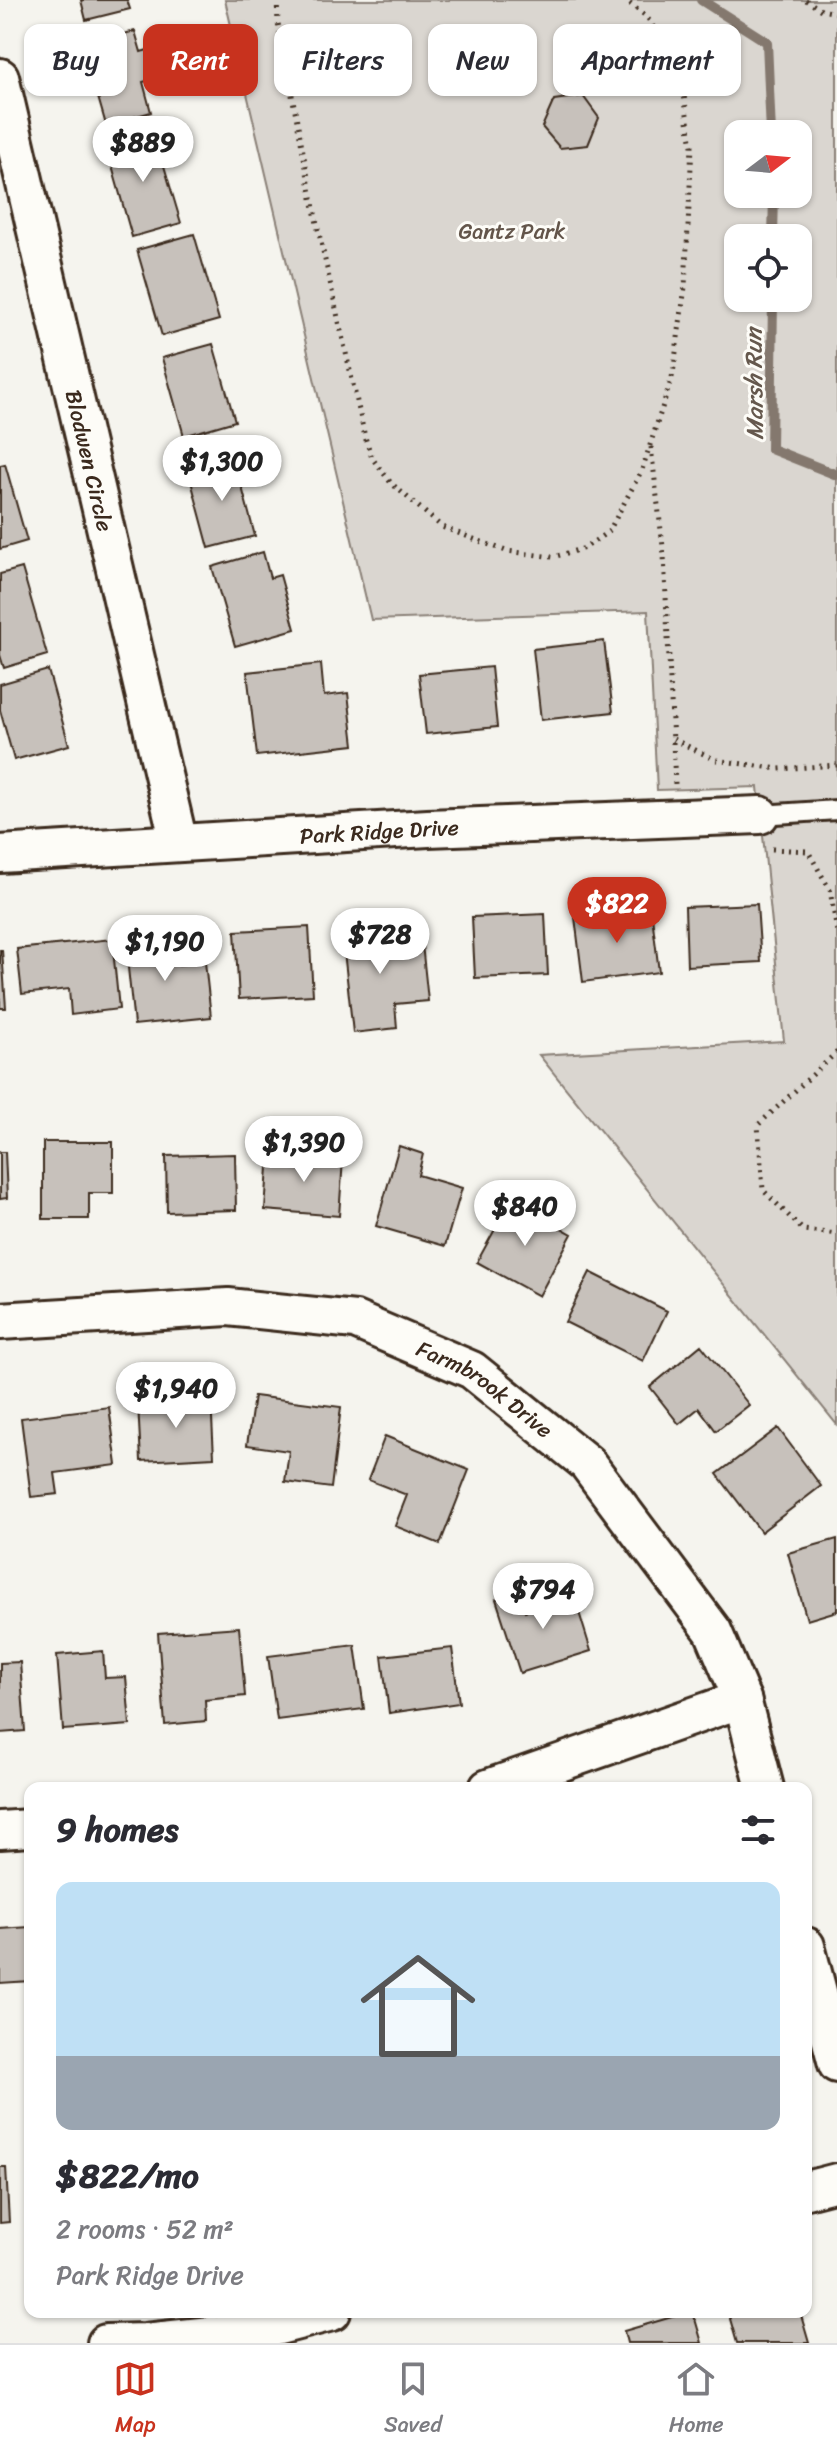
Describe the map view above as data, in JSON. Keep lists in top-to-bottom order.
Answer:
{
  "streets": {
    "street": ["Blodwen Circle", "Park Ridge Drive", "Farmbrook Drive"]
  },
  "crossings": [
    ["Blodwen Circle", "Park Ridge Drive"]
  ],
  "water": ["Marsh Run"],
  "parks": ["Gantz Park"],
  "north": "right",
  "page": {
    "chip": [
      "Buy",
      "Rent",
      "Filters",
      "New",
      "Apartment"
    ],
    "price": [
      "$889",
      "$1,300",
      "$822",
      "$728",
      "$1,190",
      "$1,390",
      "$840",
      "$1,940",
      "$794"
    ],
    "heading": "9 homes",
    "list": [
      {
        "name": "$822/mo",
        "note": "2 rooms · 52 m² · Park Ridge Drive"
      }
    ],
    "tabs": ["Map", "Saved", "Home"]
  }
}
